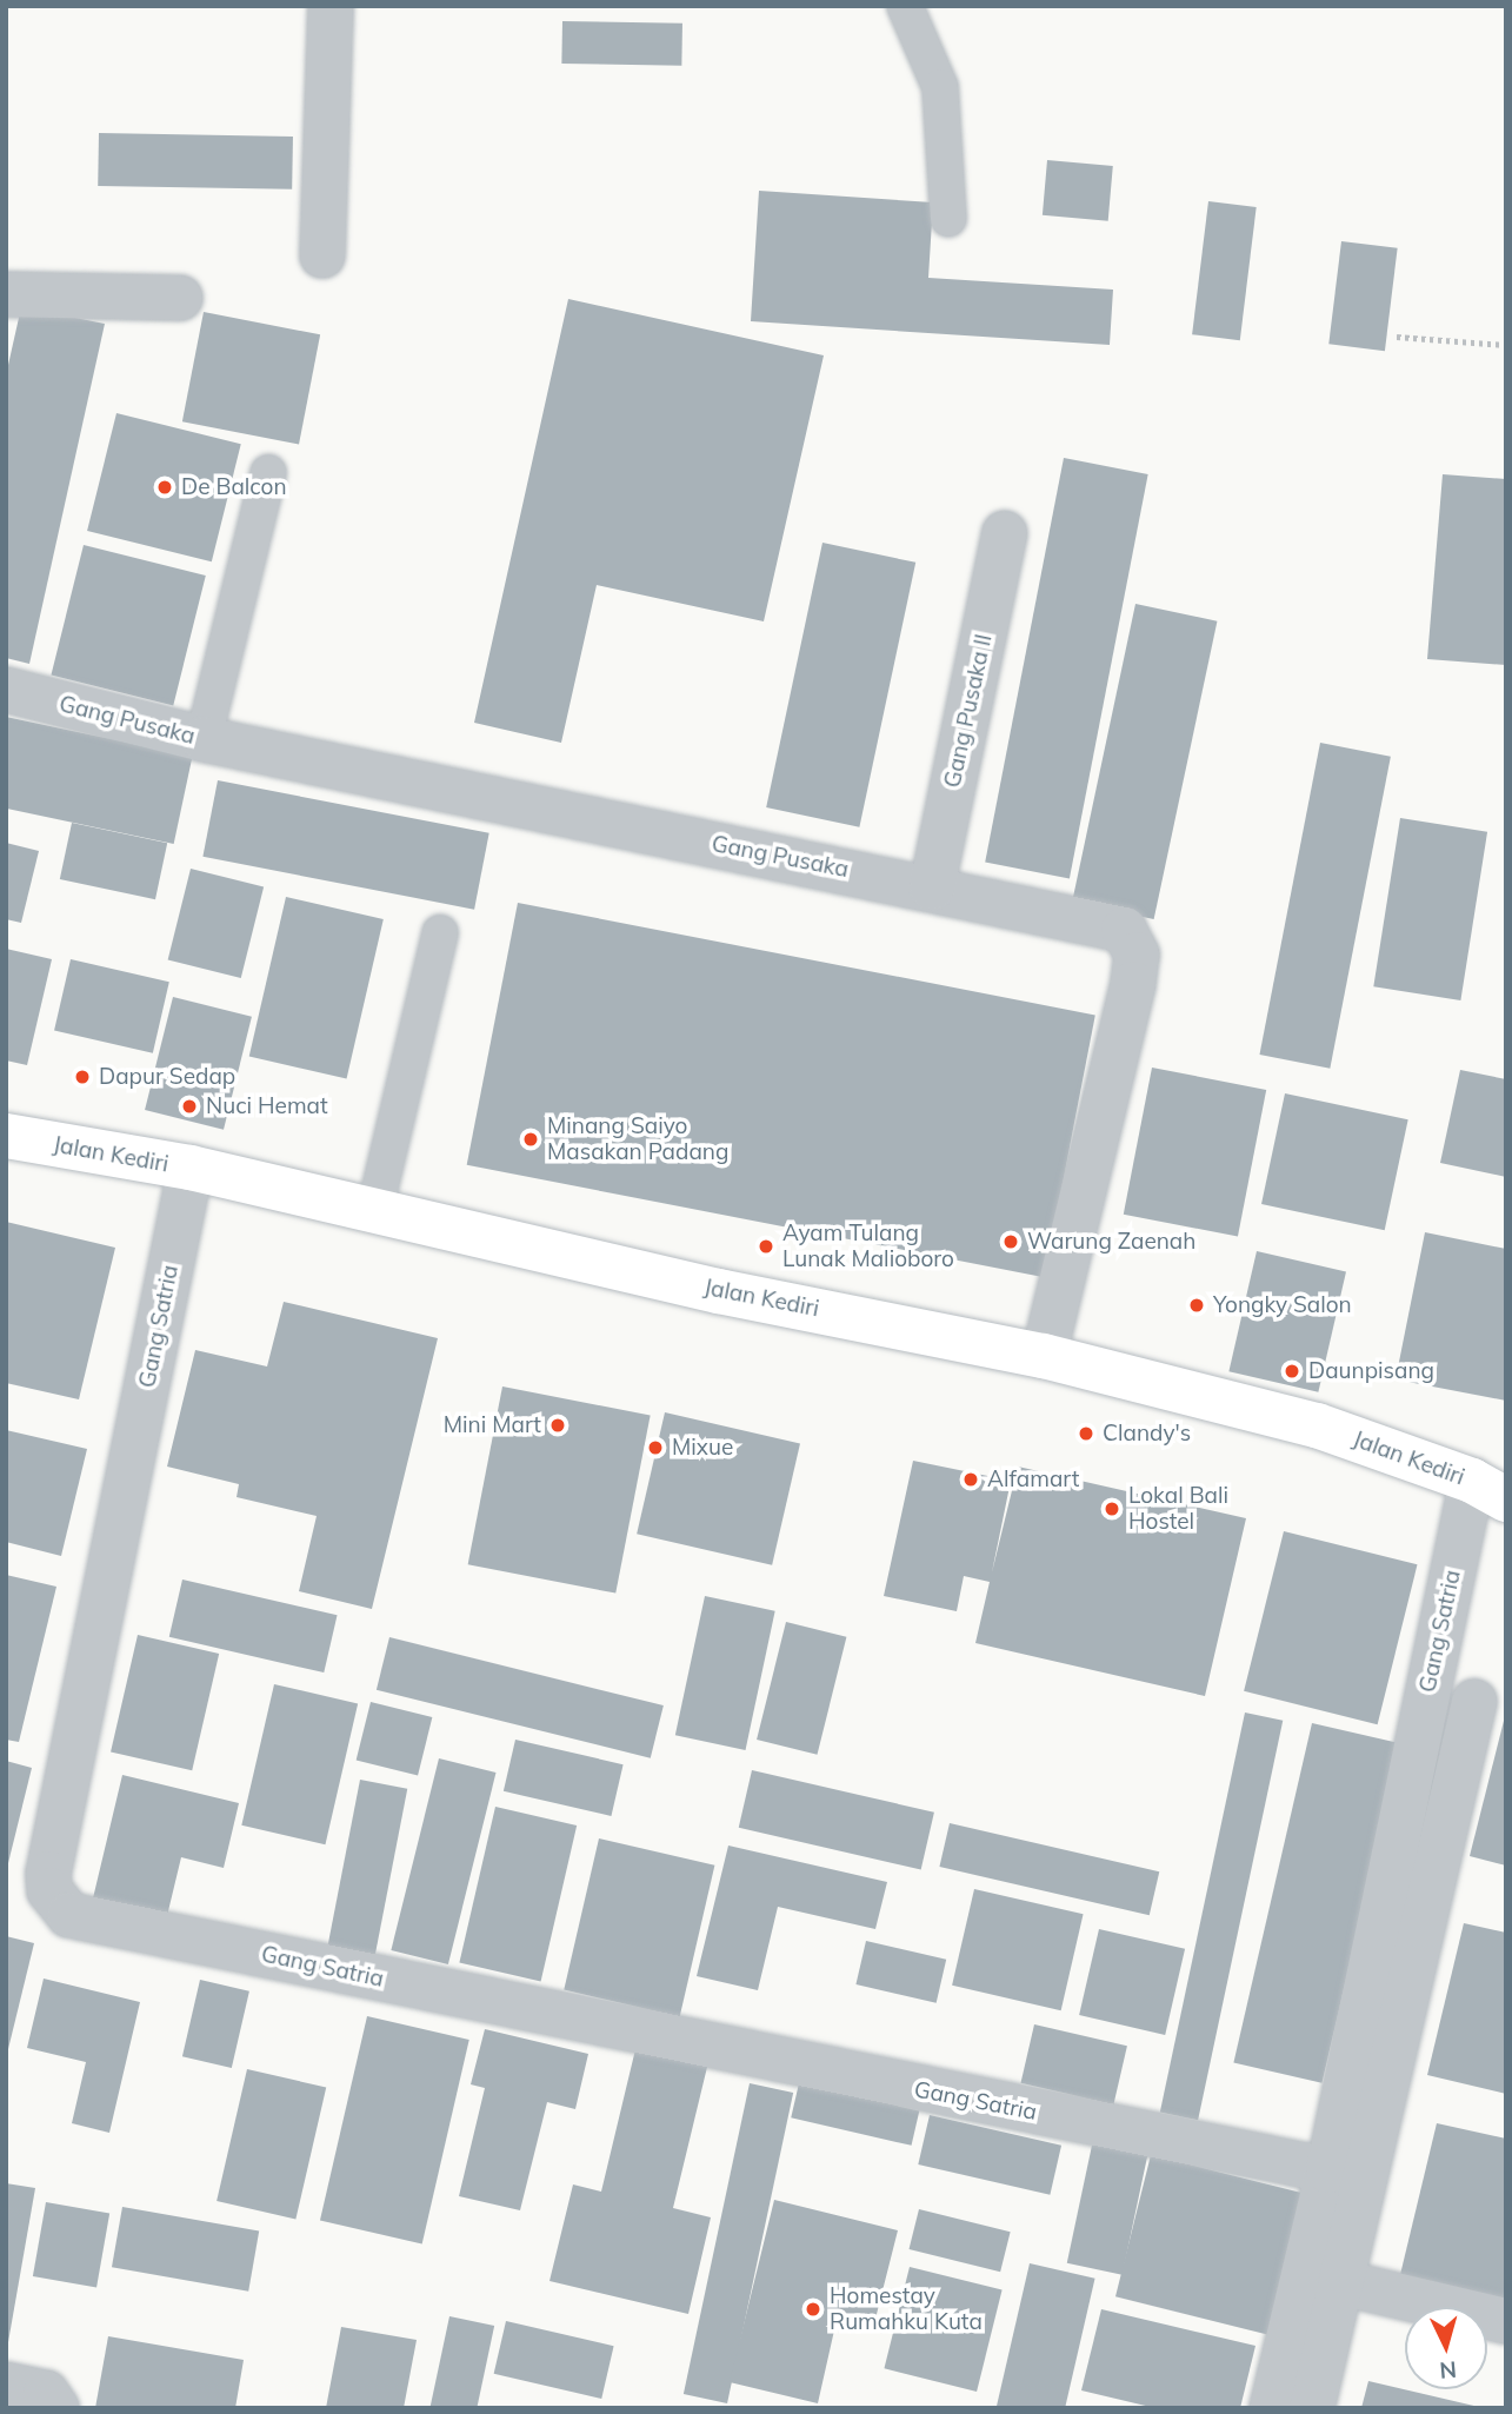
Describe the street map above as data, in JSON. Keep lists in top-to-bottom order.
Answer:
{
  "streets": {
    "main road": ["Jalan Kediri"],
    "street": ["Gang Pusaka II", "Gang Pusaka", "Gang Satria"]
  },
  "crossings": [
    ["Gang Pusaka II", "Gang Pusaka"],
    ["Gang Pusaka", "Jalan Kediri"],
    ["Jalan Kediri", "Gang Satria"]
  ],
  "places": [
    "De Balcon",
    "Dapur Sedap",
    "Nuci Hemat",
    "Minang Saiyo Masakan Padang",
    "Warung Zaenah",
    "Ayam Tulang Lunak Malioboro",
    "Yongky Salon",
    "Daunpisang",
    "Mini Mart",
    "Clandy's",
    "Mixue",
    "Alfamart",
    "Lokal Bali Hostel",
    "Homestay Rumahku Kuta"
  ],
  "north": "bottom"
}
